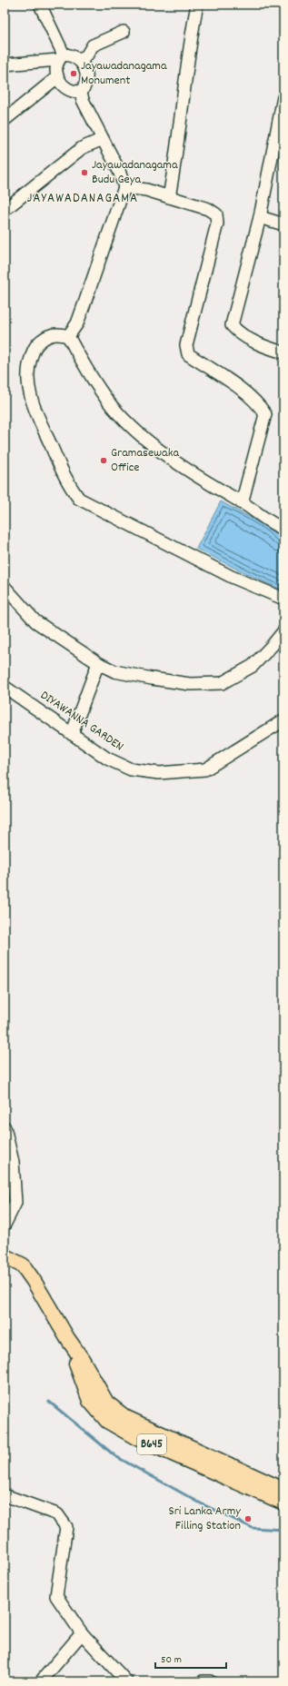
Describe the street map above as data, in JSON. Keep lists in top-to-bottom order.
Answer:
{
  "streets": {
    "main road": ["B645"],
    "street": ["DIYAWANNA GARDEN"]
  },
  "districts": ["JAYAWADANAGAMA"],
  "places": [
    "Jayawadanagama Monument",
    "Jayawadanagama Budu Geya",
    "Gramasewaka Office",
    "Sri Lanka Army Filling Station"
  ],
  "scale_bar": "50 m"
}
